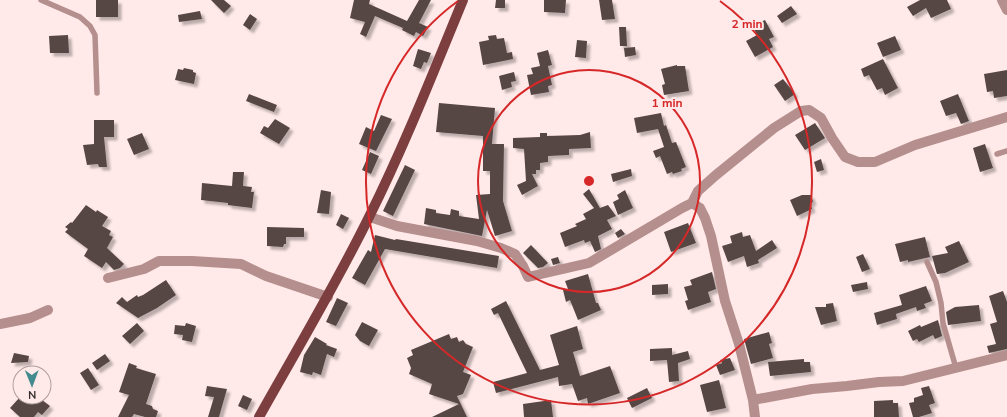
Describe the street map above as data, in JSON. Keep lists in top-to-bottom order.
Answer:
{
  "north": "bottom",
  "rings": ["2 min", "1 min"]
}
